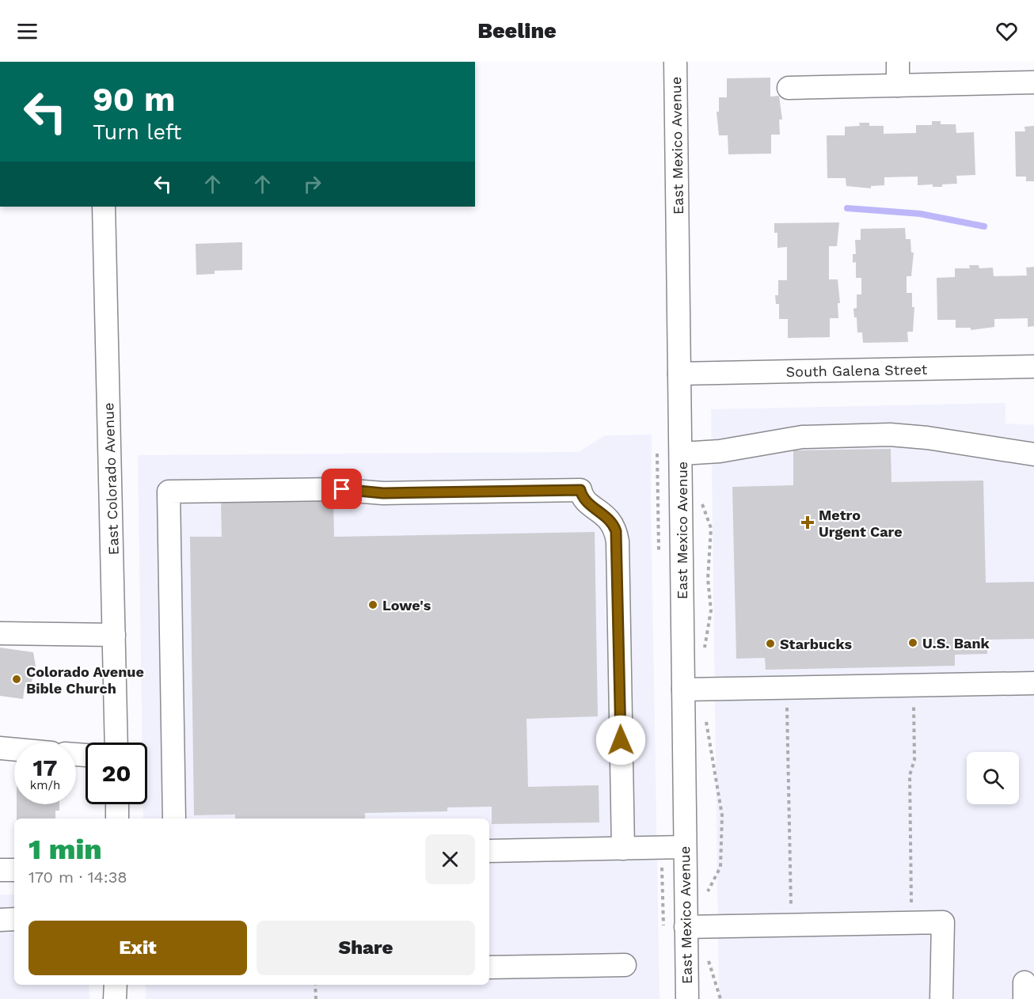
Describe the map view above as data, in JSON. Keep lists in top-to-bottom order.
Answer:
{
  "streets": {
    "street": ["East Mexico Avenue", "South Galena Street", "East Colorado Avenue"]
  },
  "crossings": [
    ["East Mexico Avenue", "South Galena Street"]
  ],
  "places": {
    "health": ["Metro Urgent Care"],
    "other": [
      "Lowe's",
      "U.S. Bank",
      "Starbucks",
      "Colorado Avenue Bible Church"
    ]
  },
  "page": {
    "header": "Beeline",
    "turn": ["90 m", "Turn left"],
    "speed": "17 km/h",
    "limit": "20",
    "heading": ["1 min", "170 m · 14:38"],
    "buttons": ["Exit", "Share"]
  }
}
